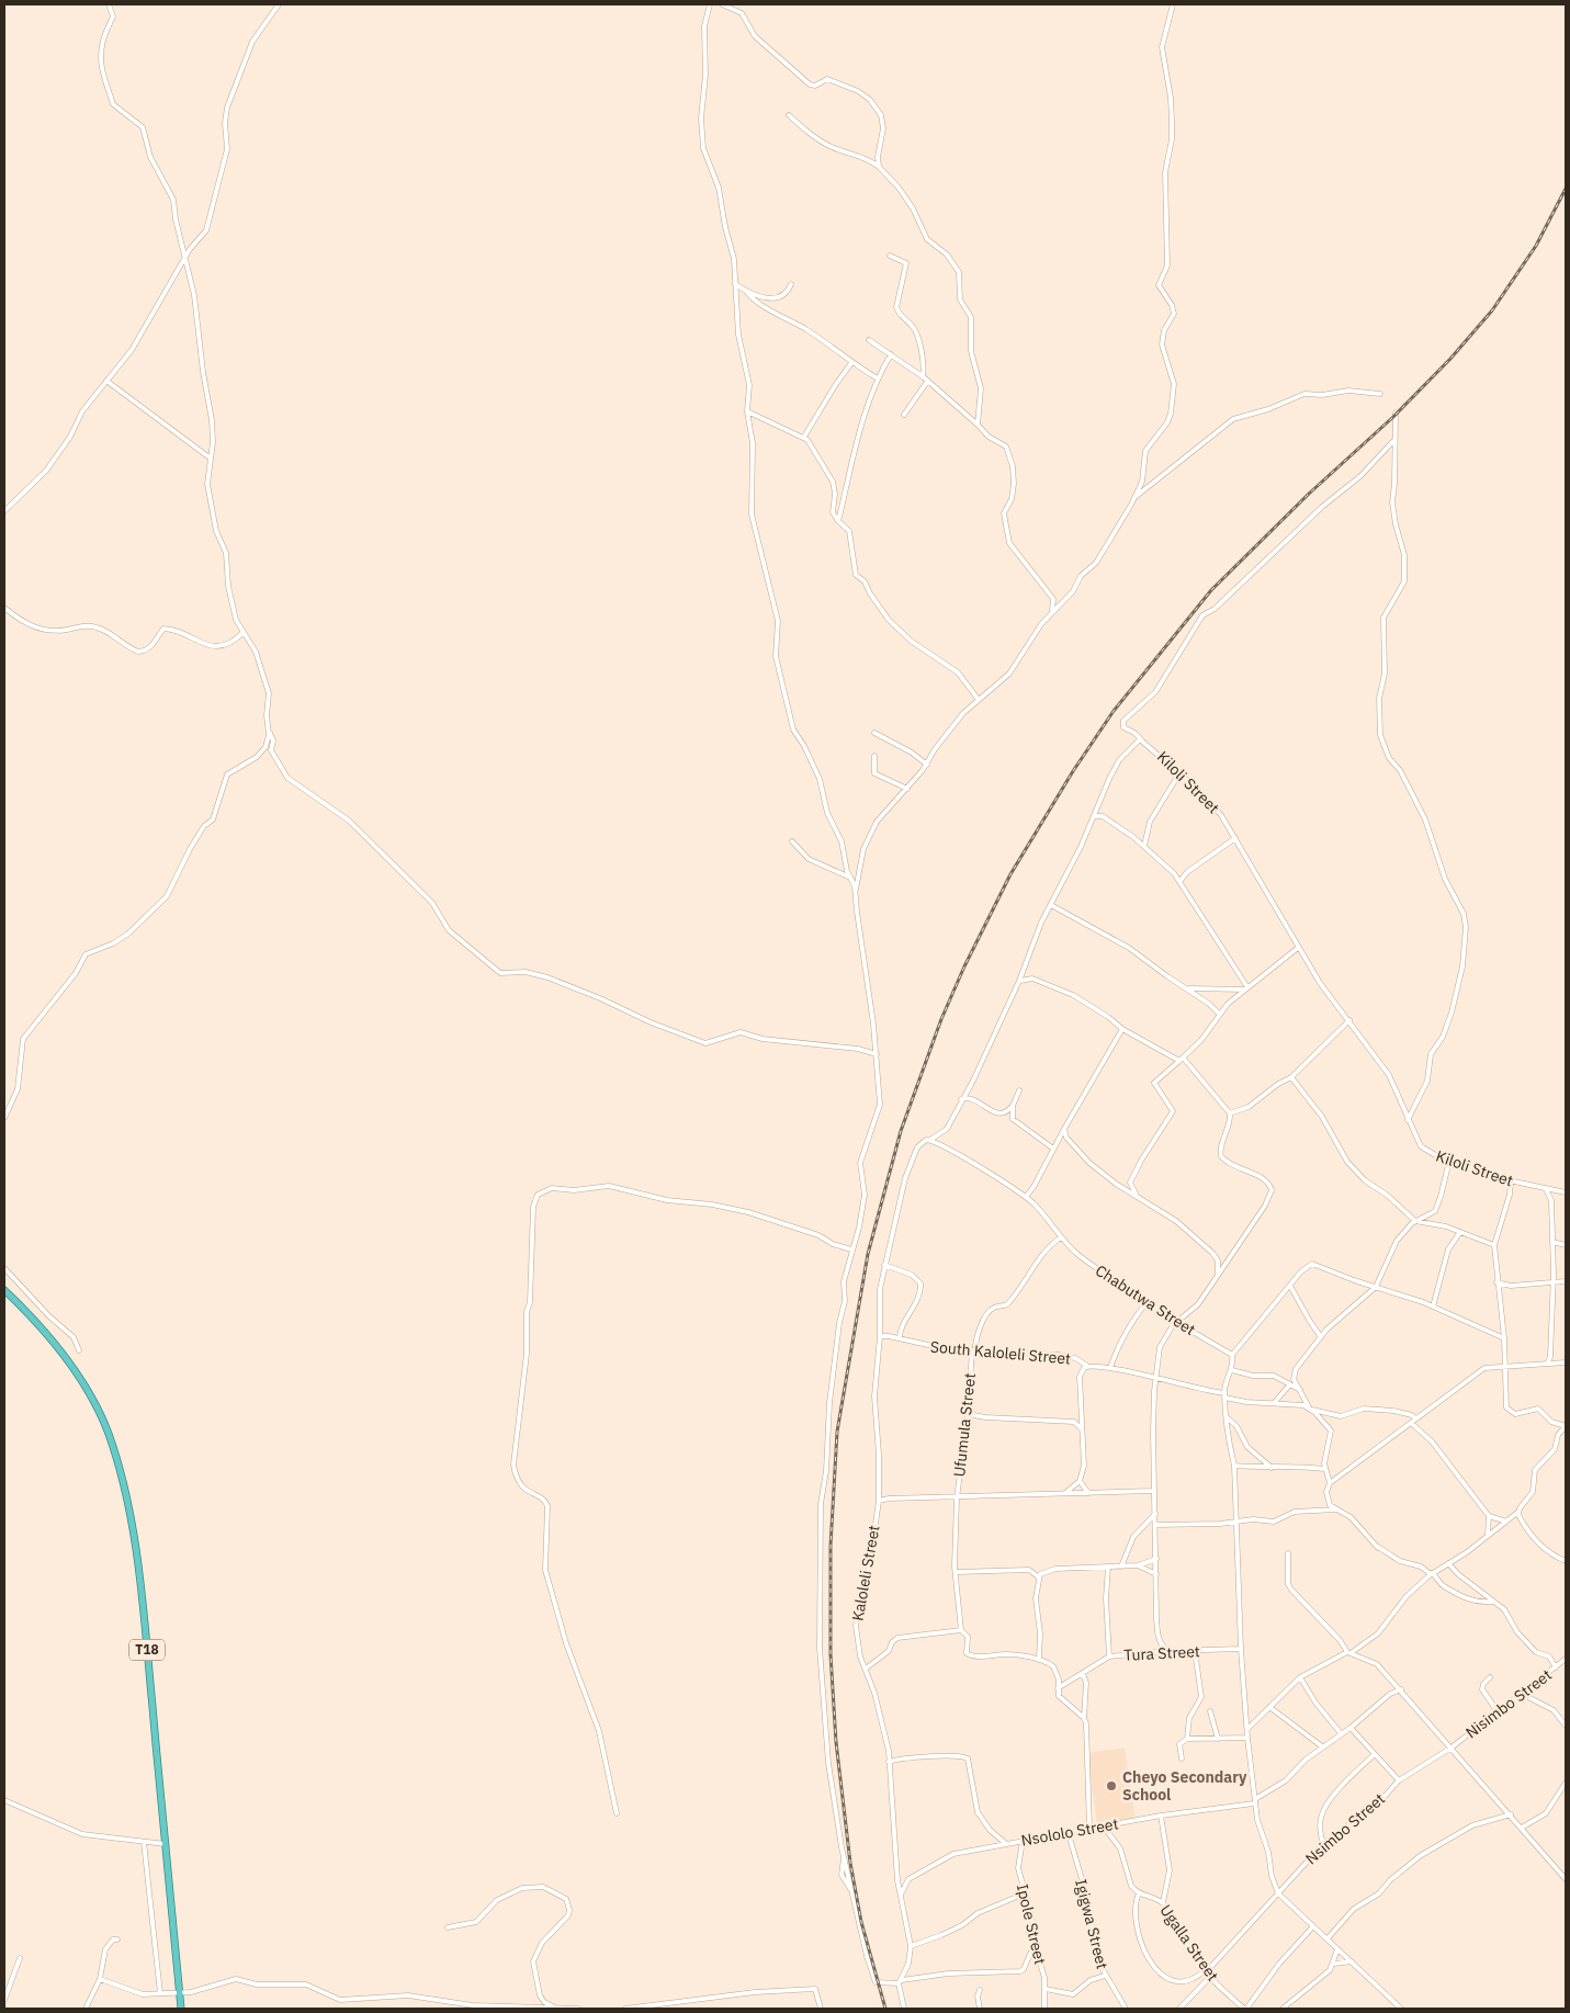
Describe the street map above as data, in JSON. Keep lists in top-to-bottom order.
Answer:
{
  "streets": {
    "highway": ["T18"],
    "street": [
      "Kiloli Street",
      "Chabutwa Street",
      "South Kaloleli Street",
      "Ufumula Street",
      "Kaloleli Street",
      "Tura Street",
      "Nisimbo Street",
      "Nsimbo Street",
      "Nsololo Street",
      "Ipole Street",
      "Igigwa Street",
      "Ugalla Street"
    ]
  },
  "crossings": [
    ["Chabutwa Street", "Ufumula Street"],
    ["South Kaloleli Street", "Ufumula Street"],
    ["Kaloleli Street", "Nsololo Street"],
    ["Nisimbo Street", "Nsimbo Street"],
    ["Nsimbo Street", "Ugalla Street"],
    ["Nsololo Street", "Ipole Street"],
    ["Nsololo Street", "Igigwa Street"]
  ],
  "places": ["Cheyo Secondary School"]
}
